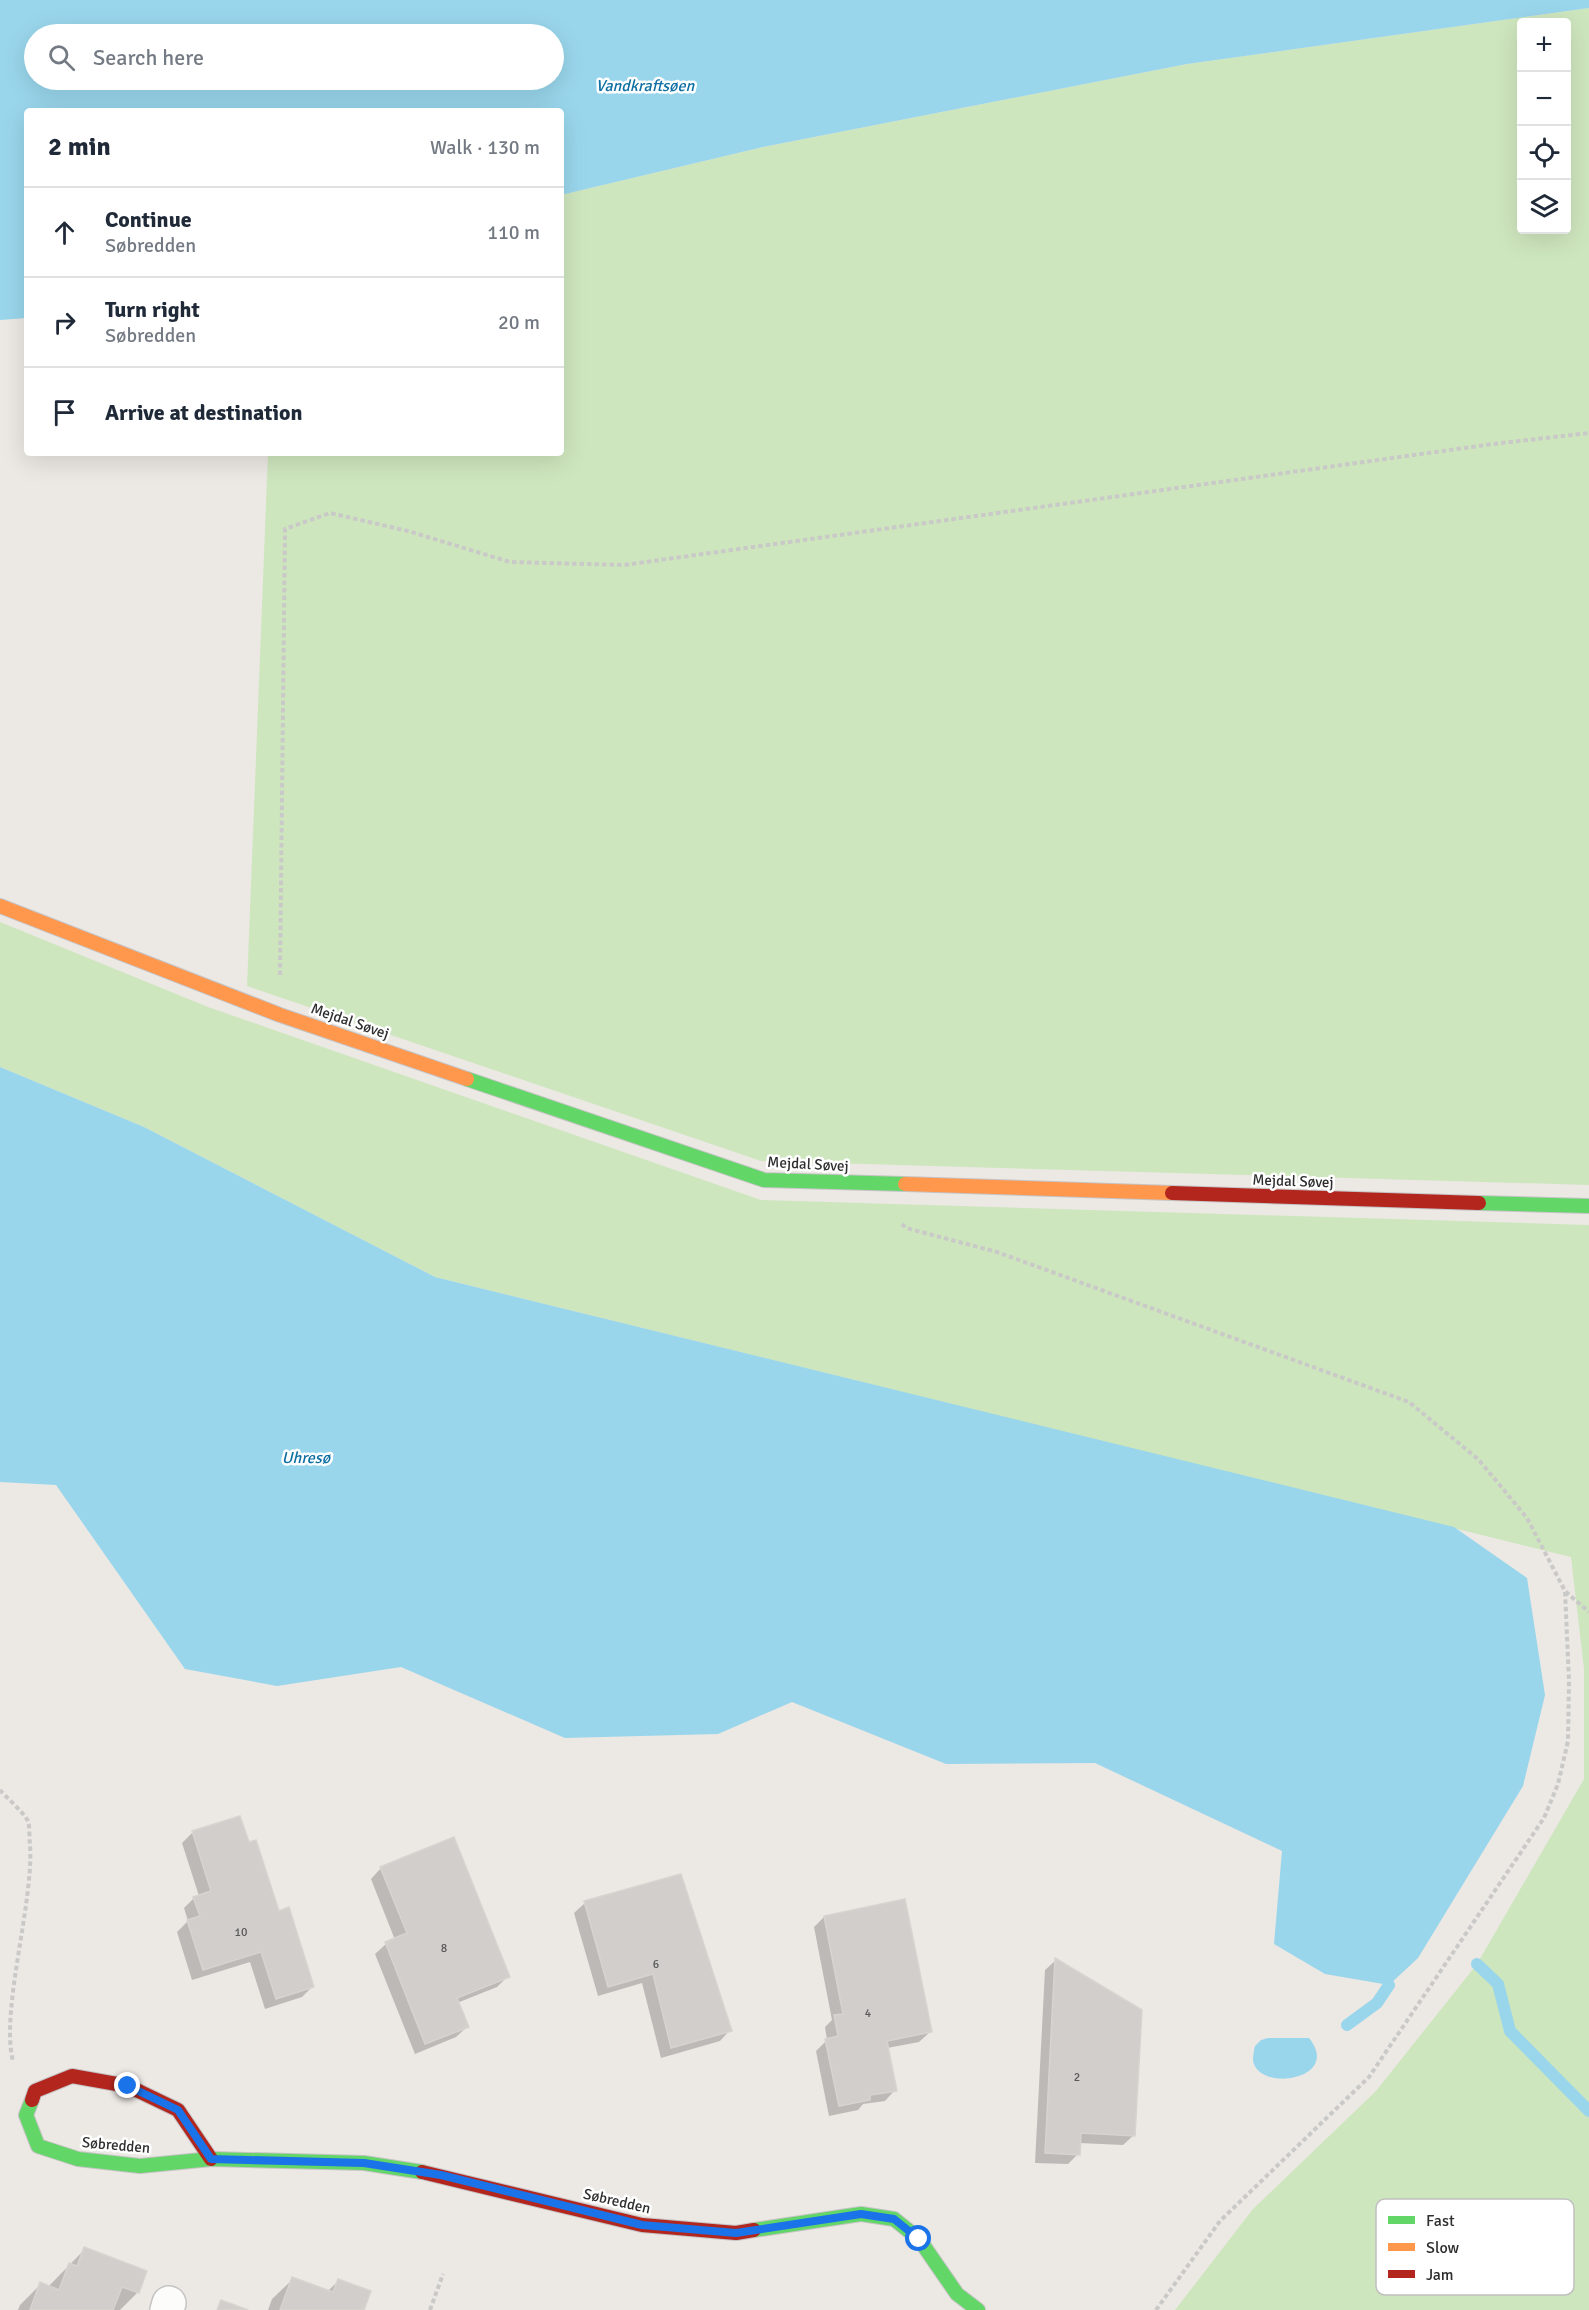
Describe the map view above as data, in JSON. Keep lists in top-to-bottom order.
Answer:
{
  "streets": {
    "street": ["Mejdal Søvej", "Søbredden"]
  },
  "water": ["Vandkraftsøen", "Uhresø"],
  "house_numbers": [
    "10",
    "8",
    "6",
    "4",
    "2"
  ],
  "legend": ["Fast", "Slow", "Jam"],
  "page": {
    "map_buttons": ["+", "−"],
    "search": "Search here",
    "heading": ["2 min", "Walk · 130 m"],
    "list": [
      ["Continue", "Søbredden", "110 m"],
      ["Turn right", "Søbredden", "20 m"],
      "Arrive at destination"
    ]
  }
}
